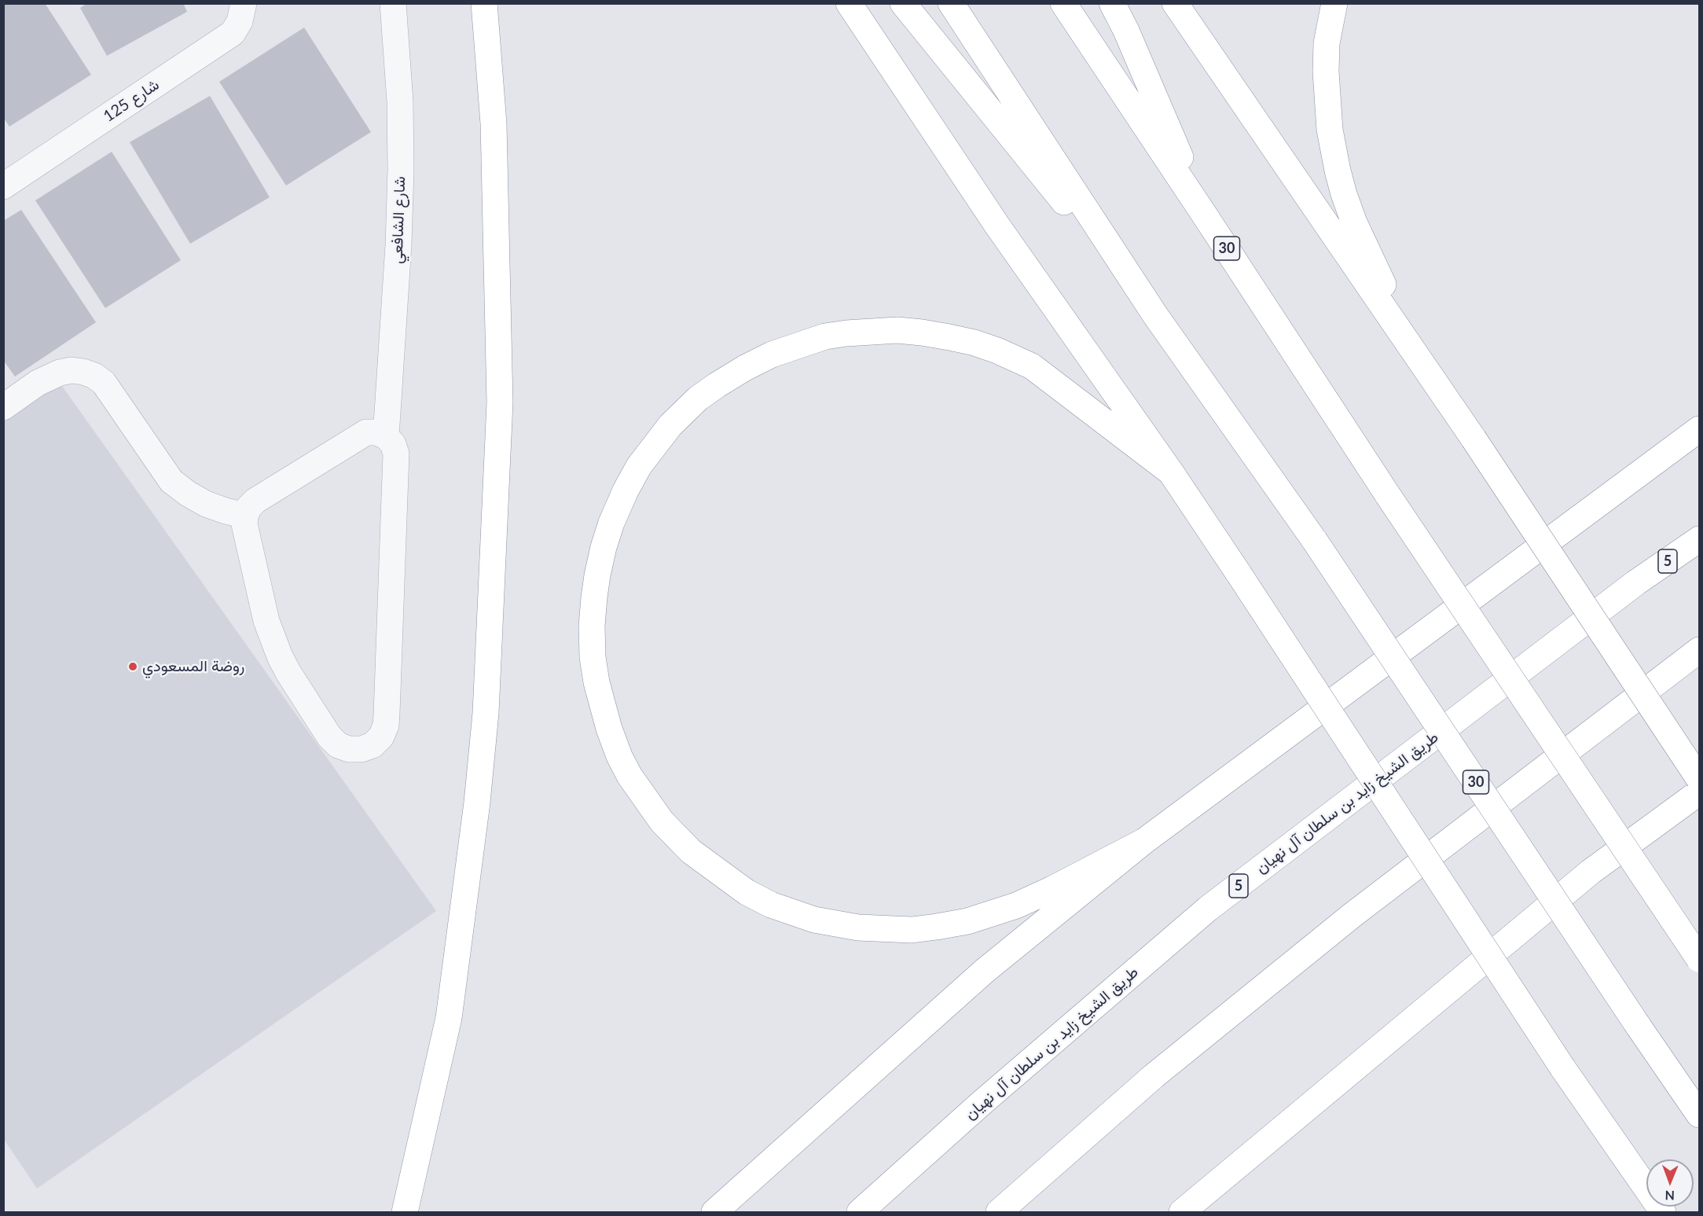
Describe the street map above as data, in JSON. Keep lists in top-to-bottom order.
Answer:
{
  "streets": {
    "highway": ["30", "5", "طريق الشيخ زايد بن سلطان آل نهيان"],
    "street": ["شارع 125", "شارع الشافعي"]
  },
  "places": ["روضة المسعودي"],
  "north": "bottom"
}
